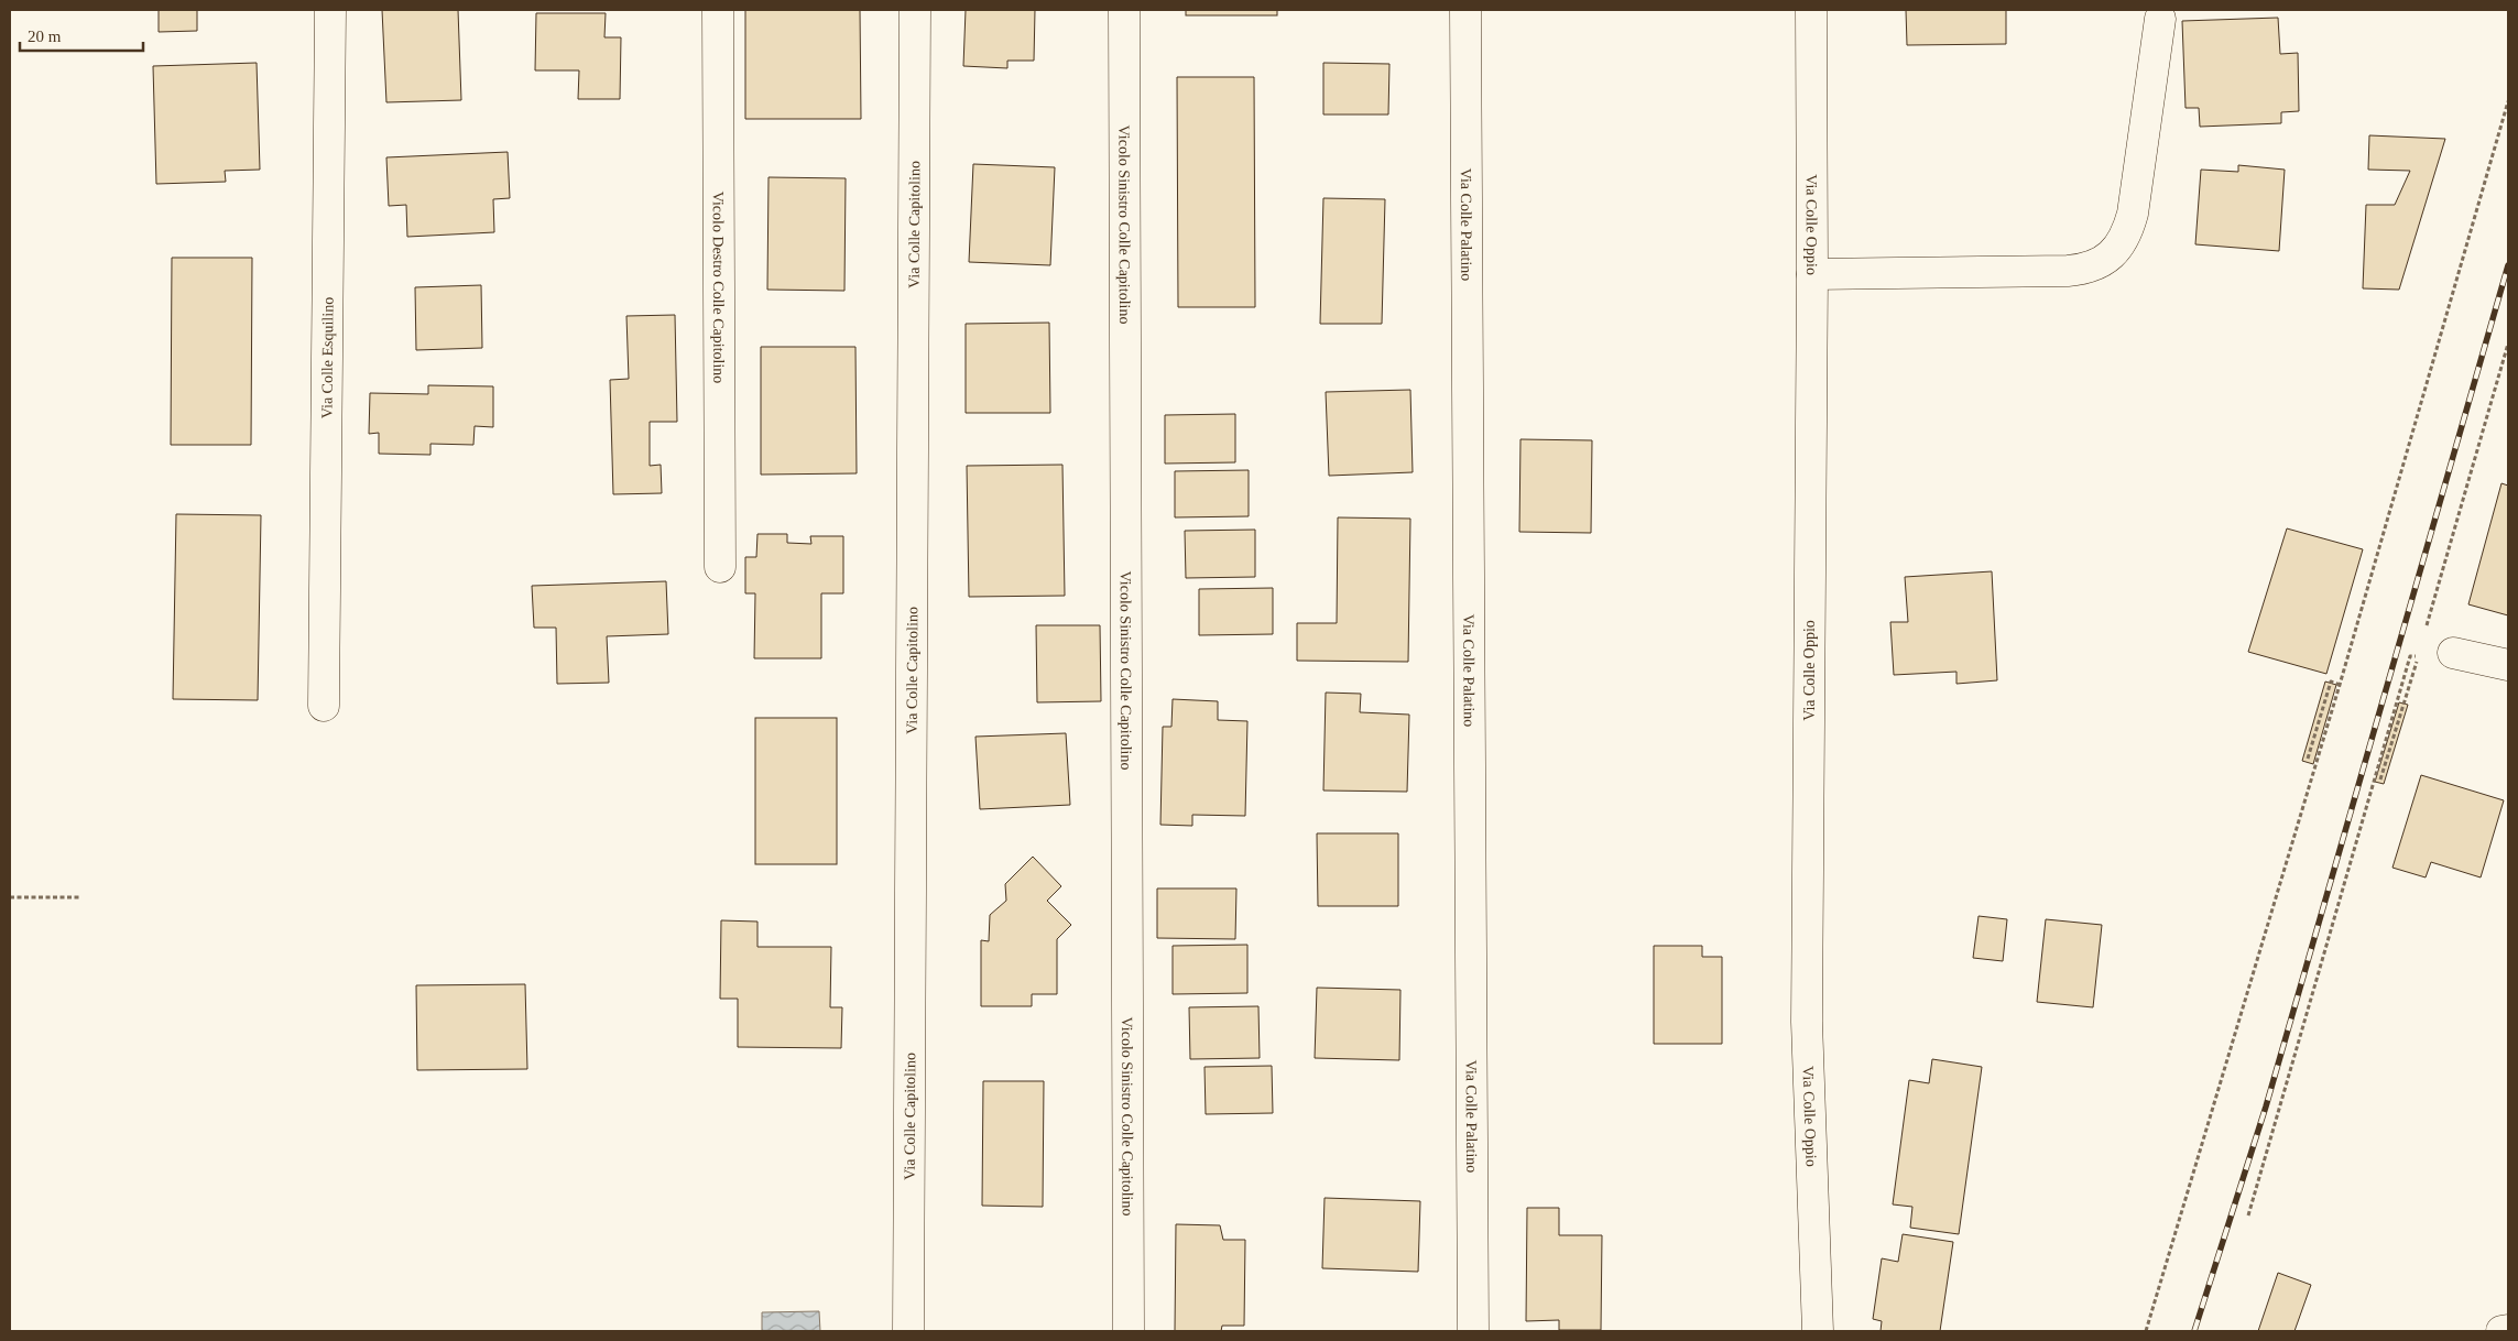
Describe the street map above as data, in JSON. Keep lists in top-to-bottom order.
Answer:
{
  "streets": {
    "street": [
      "Via Colle Capitolino",
      "Vicolo Sinistro Colle Capitolino",
      "Via Colle Palatino",
      "Via Colle Oppio",
      "Vicolo Destro Colle Capitolino",
      "Via Colle Esquilino"
    ]
  },
  "scale_bar": "20 m"
}
